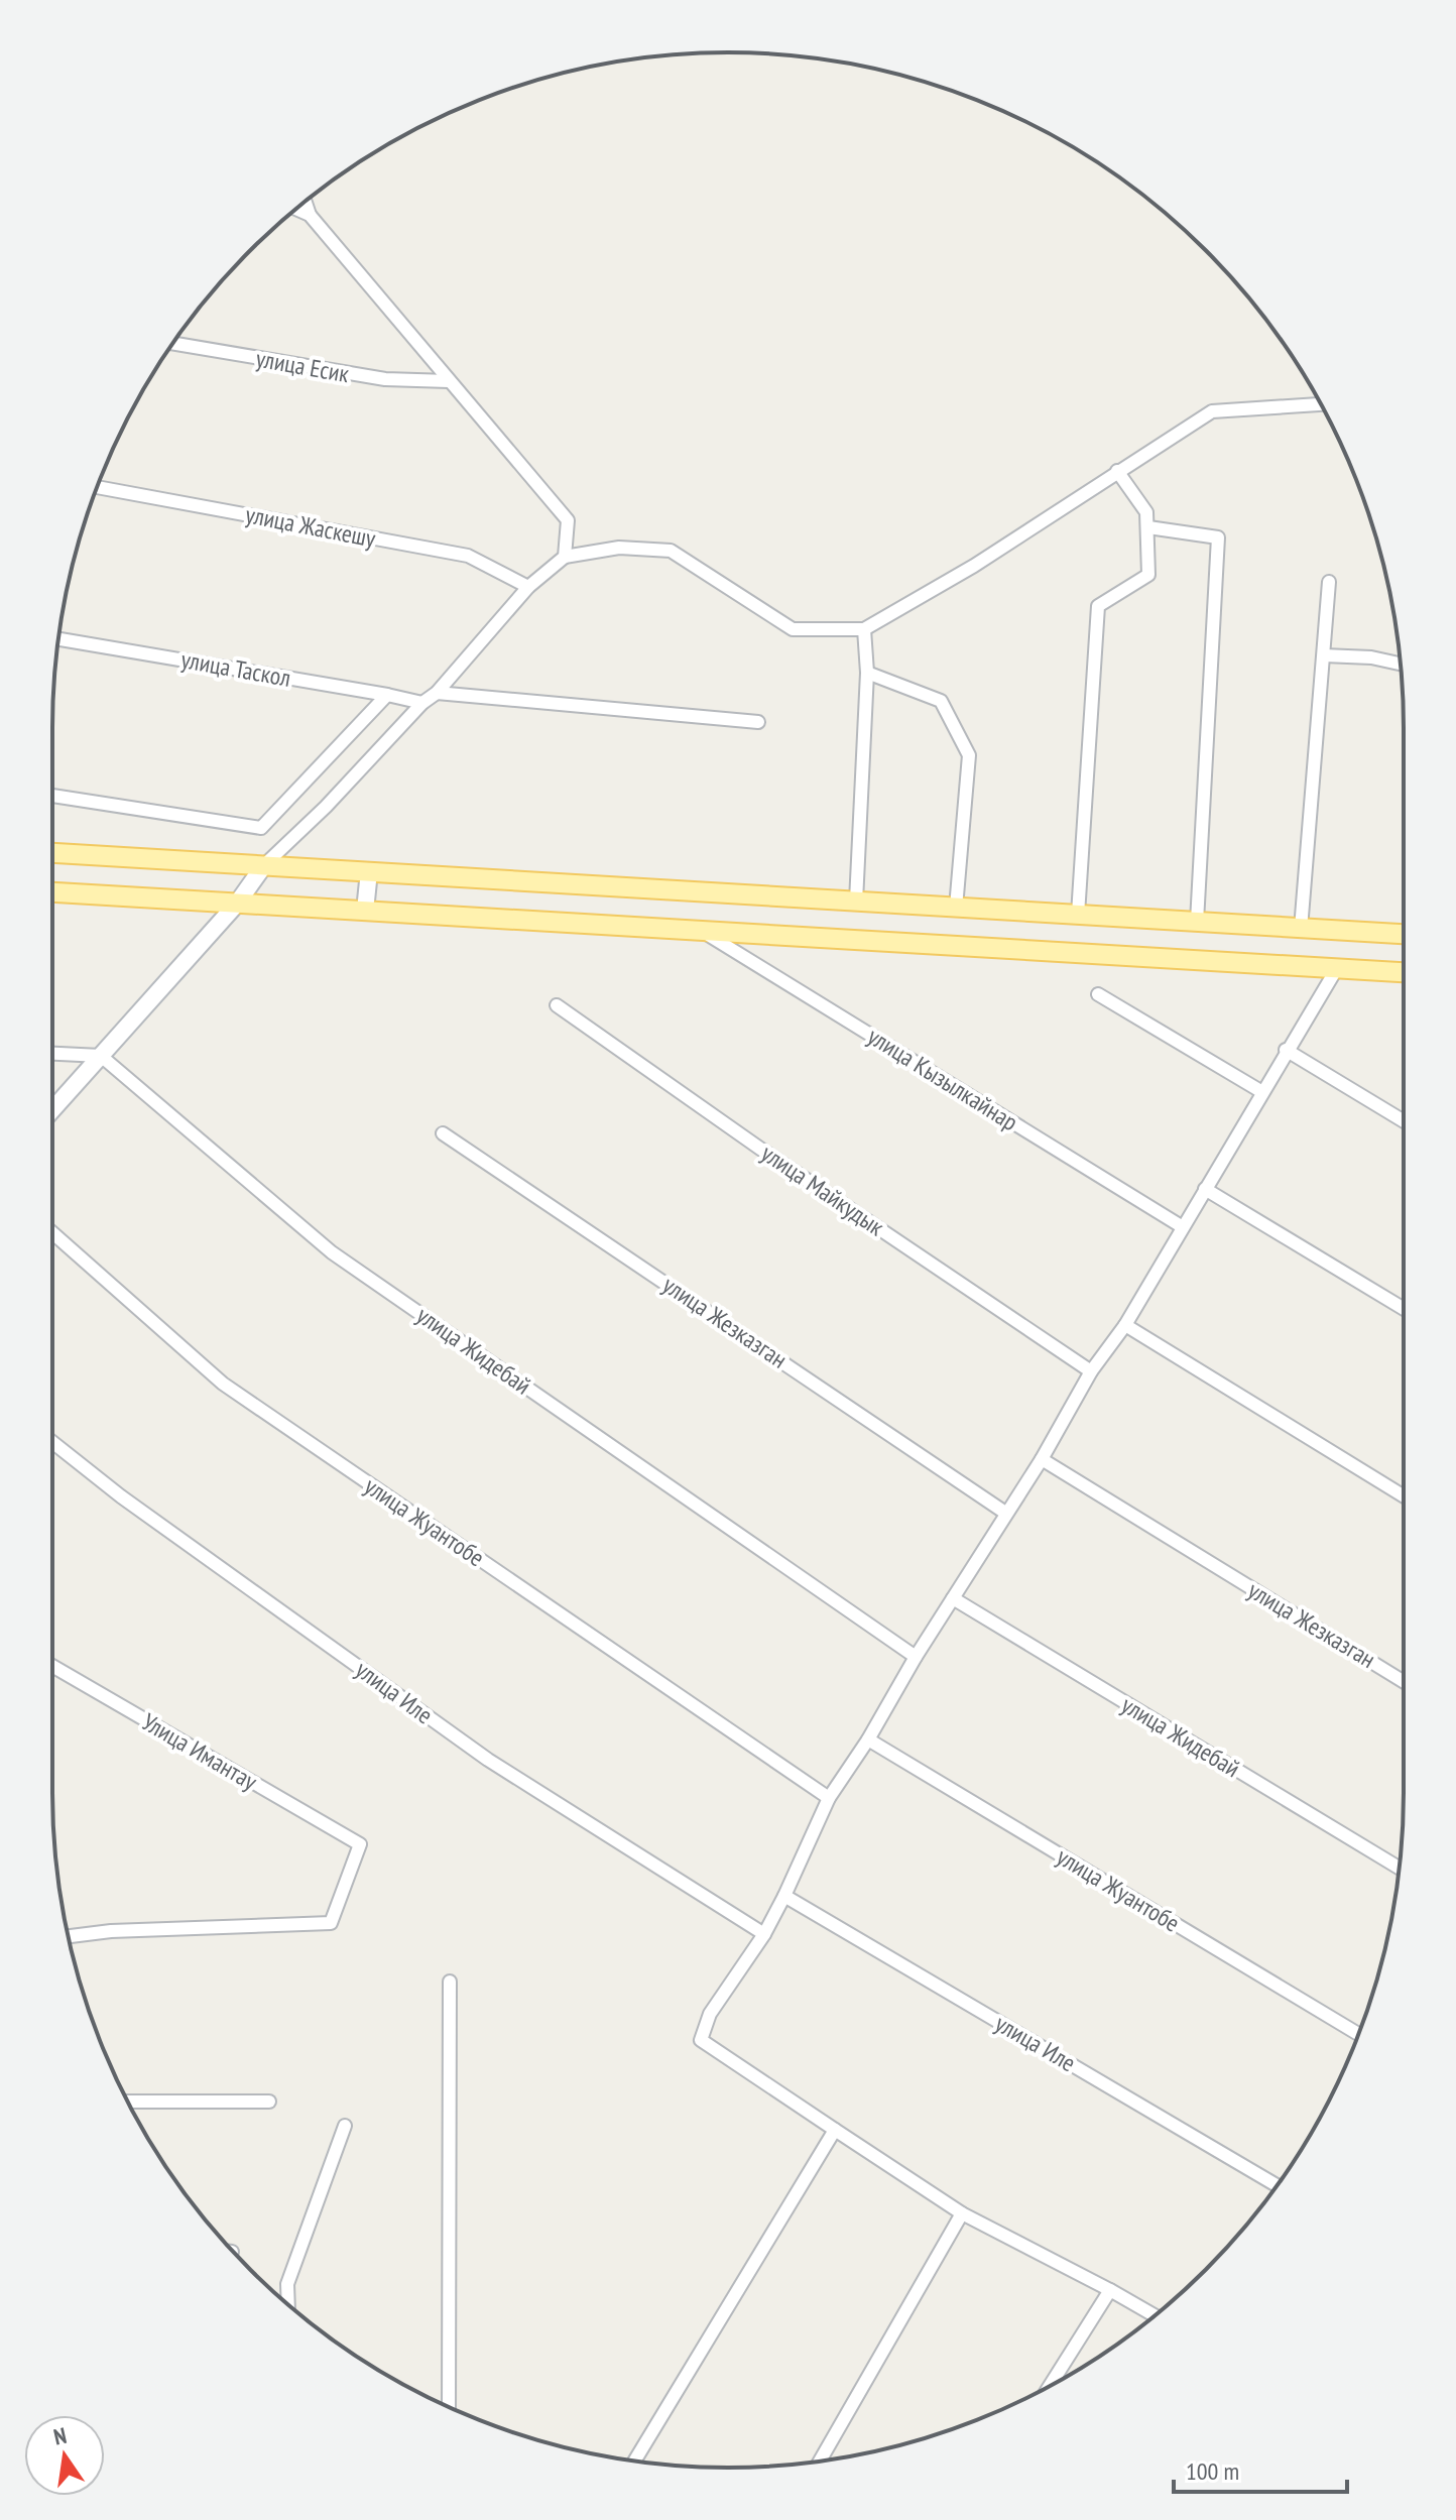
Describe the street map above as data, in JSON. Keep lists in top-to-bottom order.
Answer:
{
  "streets": {
    "street": [
      "улица Есик",
      "улица Жаскешу",
      "улица Таскол",
      "улица Кызылкайнар",
      "улица Майкудык",
      "улица Жезказган",
      "улица Жидебай",
      "улица Жуантобе",
      "улица Иле",
      "Улица Имантау"
    ]
  },
  "scale_bar": "100 m",
  "north": "top"
}
